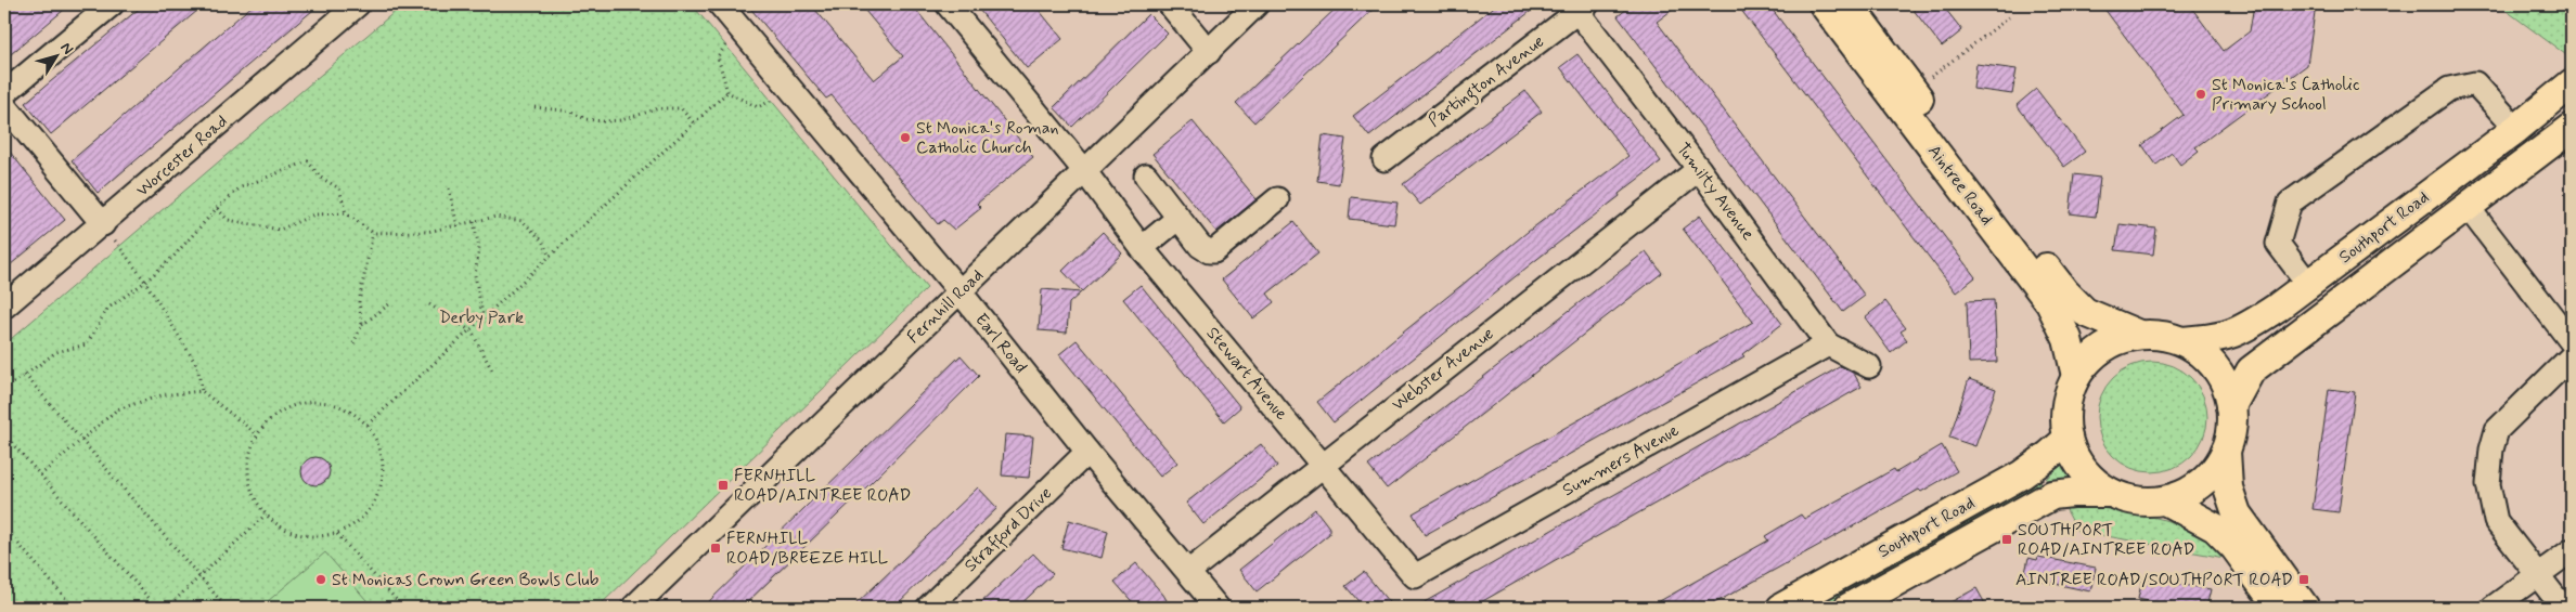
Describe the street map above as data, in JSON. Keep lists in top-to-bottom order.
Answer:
{
  "streets": {
    "main road": ["Aintree Road", "Southport Road"],
    "street": [
      "Partington Avenue",
      "Worcester Road",
      "Tumilty Avenue",
      "Fernhill Road",
      "Earl Road",
      "Webster Avenue",
      "Stewart Avenue",
      "Summers Avenue",
      "Strafford Drive"
    ]
  },
  "crossings": [
    ["Partington Avenue", "Tumilty Avenue"],
    ["Aintree Road", "Southport Road"],
    ["Tumilty Avenue", "Webster Avenue"],
    ["Tumilty Avenue", "Summers Avenue"],
    ["Fernhill Road", "Earl Road"],
    ["Fernhill Road", "Stewart Avenue"],
    ["Earl Road", "Webster Avenue"],
    ["Earl Road", "Strafford Drive"],
    ["Webster Avenue", "Stewart Avenue"],
    ["Stewart Avenue", "Summers Avenue"]
  ],
  "parks": ["Derby Park"],
  "places": {
    "other": ["St Monica's Catholic Primary School", "St Monica's Roman Catholic Church", "St Monicas Crown Green Bowls Club"],
    "transit": [
      "FERNHILL ROAD/AINTREE ROAD",
      "SOUTHPORT ROAD/AINTREE ROAD",
      "FERNHILL ROAD/BREEZE HILL",
      "AINTREE ROAD/SOUTHPORT ROAD"
    ]
  },
  "north": "top right"
}
